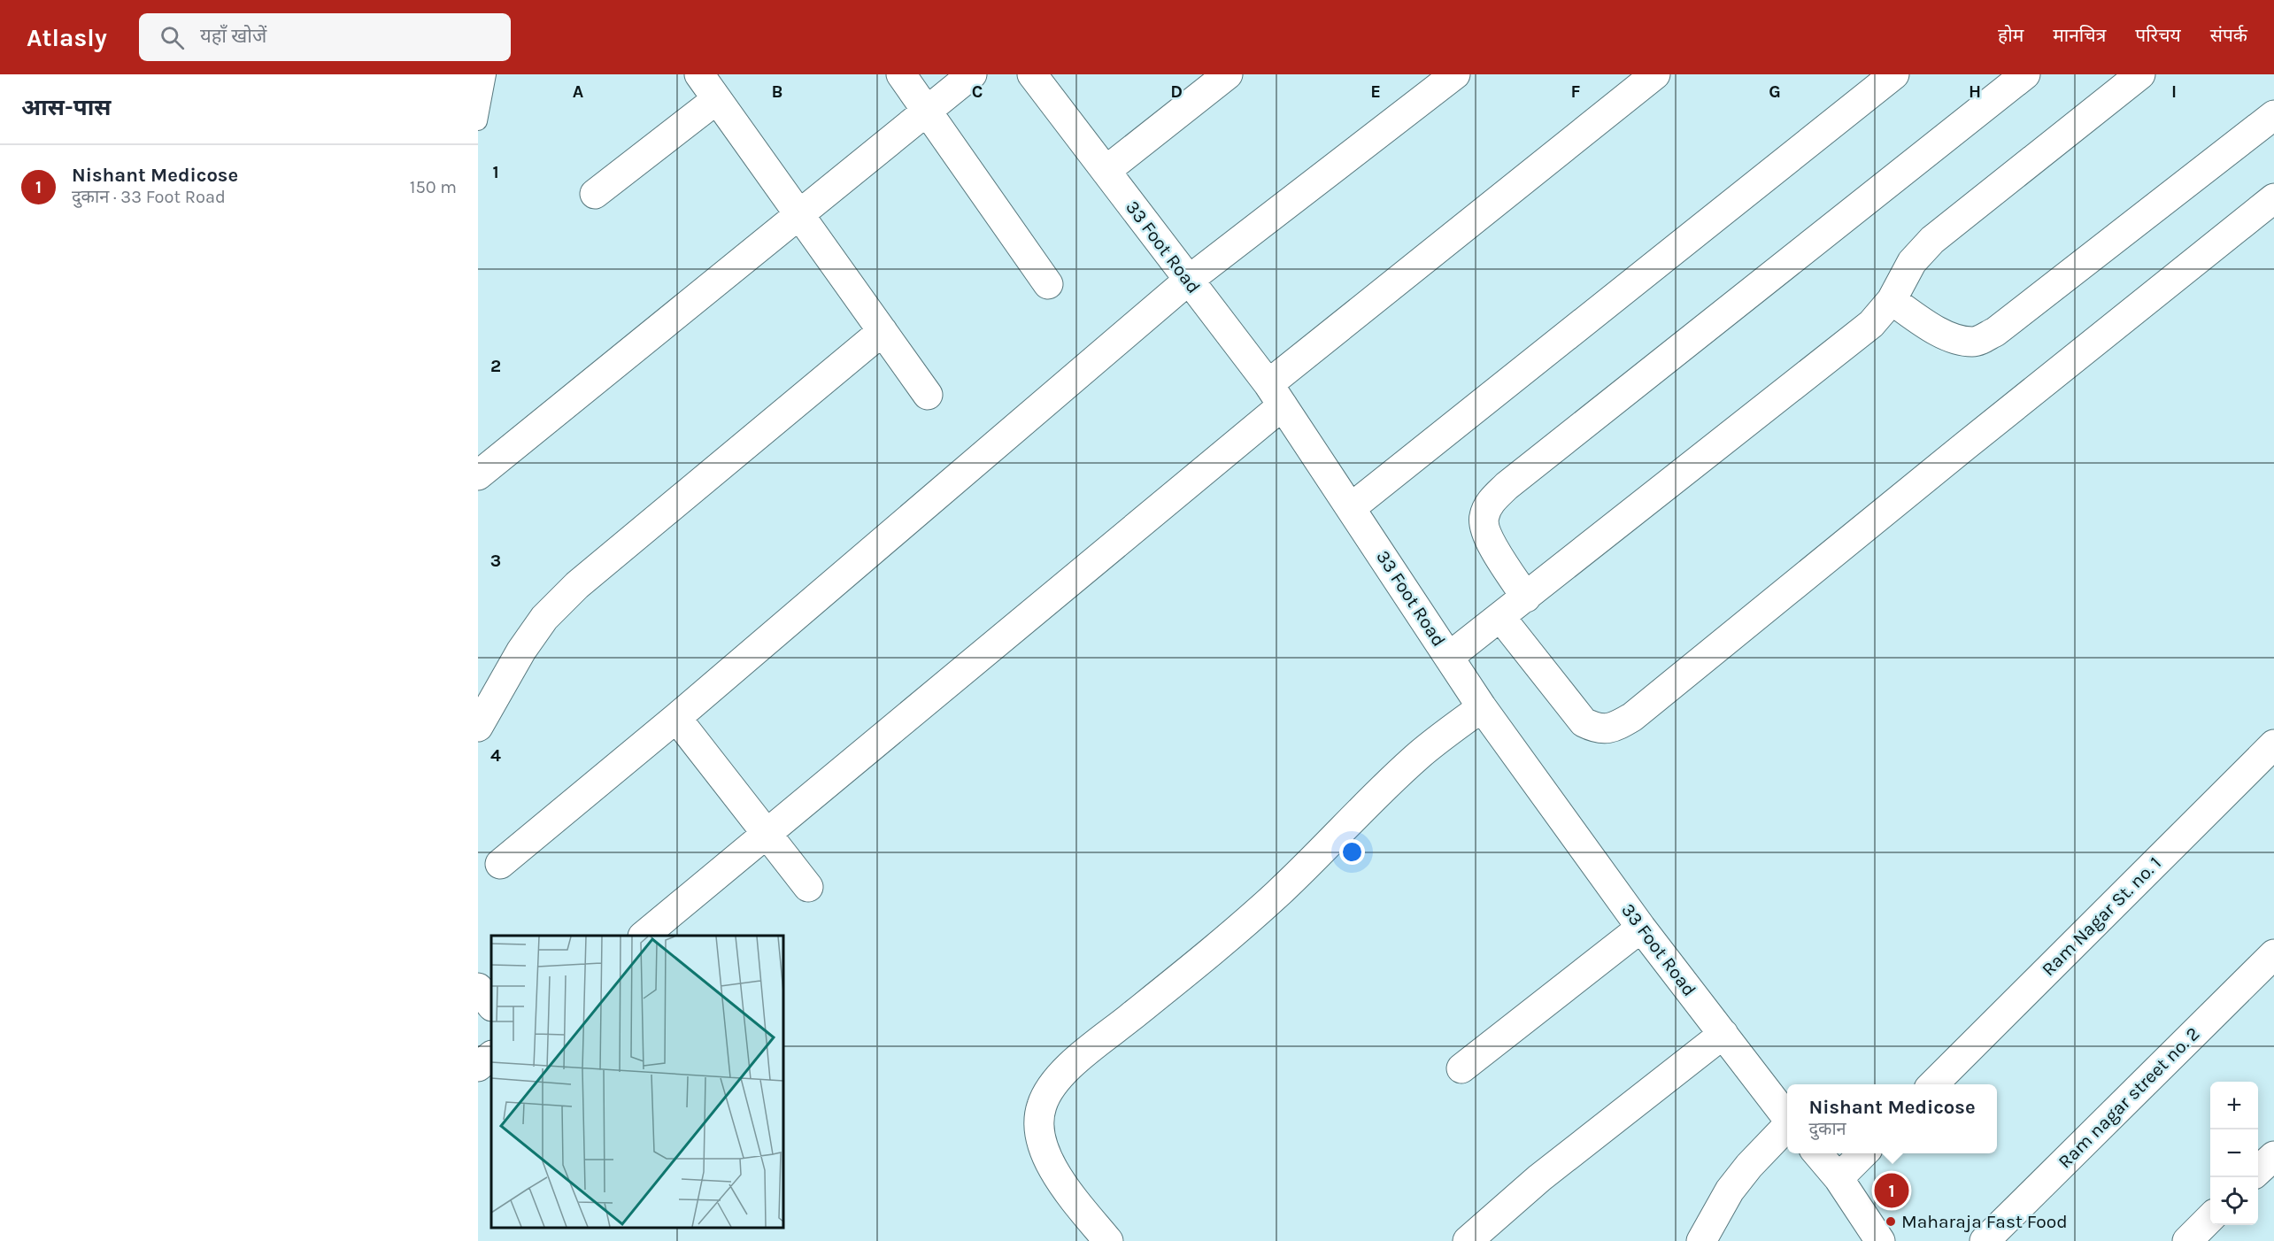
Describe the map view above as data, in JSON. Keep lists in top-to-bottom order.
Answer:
{
  "streets": {
    "street": ["33 Foot Road", "Ram Nagar St. no. 1", "Ram nagar street no. 2"]
  },
  "places": ["Maharaja Fast Food"],
  "page": {
    "header": "Atlasly",
    "search": "यहाँ खोजें",
    "nav": [
      "होम",
      "मानचित्र",
      "परिचय",
      "संपर्क"
    ],
    "heading": "आस-पास",
    "list": [
      {
        "mark": "1",
        "name": "Nishant Medicose",
        "note": "दुकान · 33 Foot Road",
        "value": "150 m"
      }
    ],
    "map_buttons": ["+", "−"],
    "popup": ["Nishant Medicose", "दुकान"],
    "pins": "1"
  },
  "grid": {
    "columns": [
      "A",
      "B",
      "C",
      "D",
      "E",
      "F",
      "G",
      "H",
      "I"
    ],
    "rows": [
      "1",
      "2",
      "3",
      "4"
    ]
  }
}
